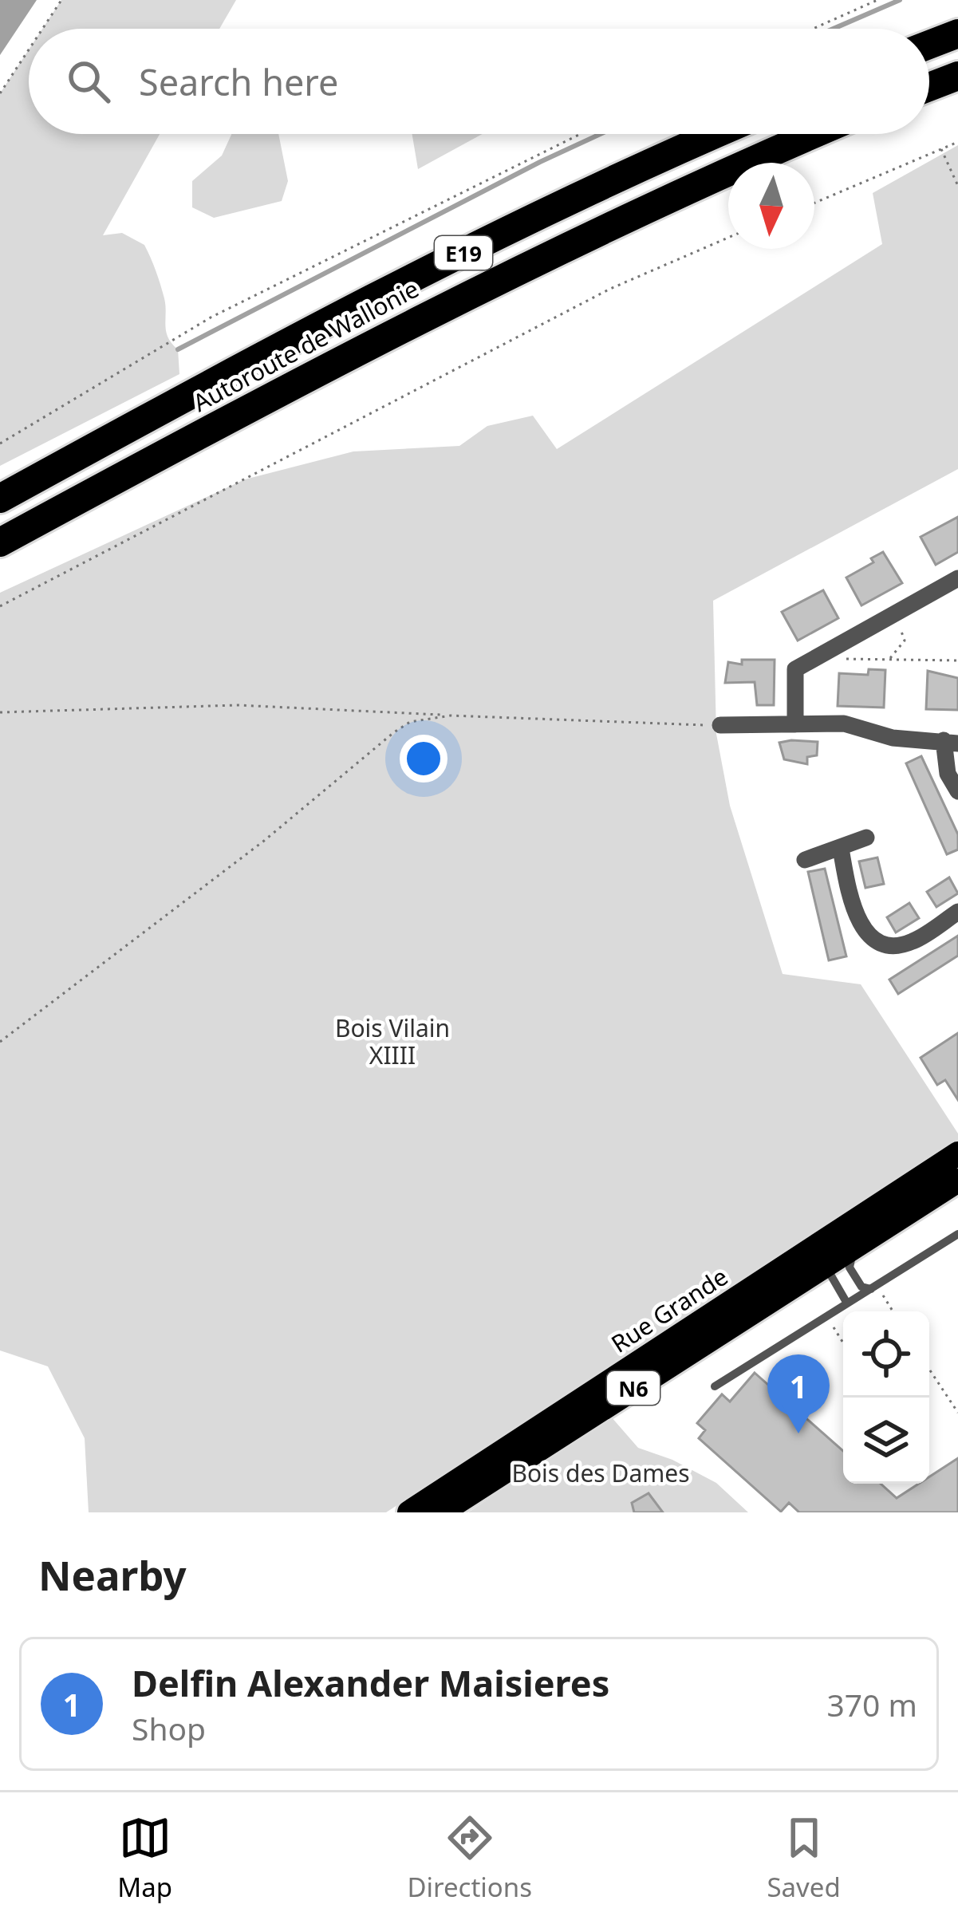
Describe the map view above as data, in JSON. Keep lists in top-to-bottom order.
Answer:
{
  "streets": {
    "highway": ["E19", "Autoroute de Wallonie"],
    "main road": ["Rue Grande", "N6"]
  },
  "parks": ["Bois Vilain XIIII", "Bois des Dames"],
  "north": "bottom",
  "page": {
    "search": "Search here",
    "pins": "1",
    "heading": "Nearby",
    "list": [
      {
        "mark": "1",
        "name": "Delfin Alexander Maisieres",
        "note": "Shop",
        "value": "370 m"
      }
    ],
    "nav": ["Map", "Directions", "Saved"]
  }
}
